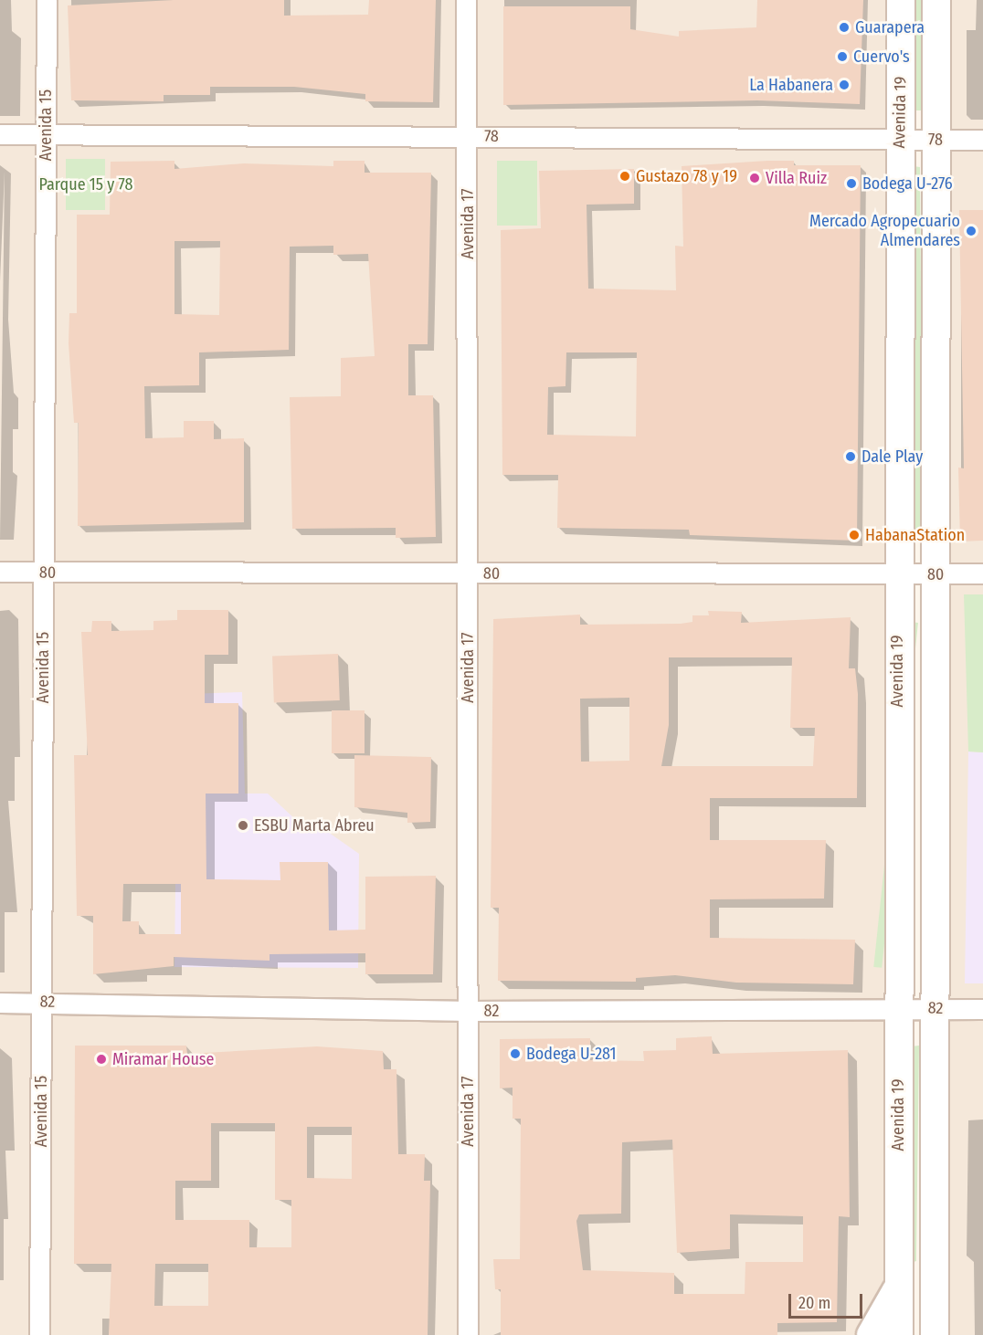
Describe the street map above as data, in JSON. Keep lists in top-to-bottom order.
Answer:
{
  "streets": {
    "main road": ["Avenida 19"],
    "street": [
      "Avenida 15",
      "78",
      "Avenida 17",
      "80",
      "82"
    ]
  },
  "crossings": [
    ["Avenida 19", "78"],
    ["Avenida 19", "80"],
    ["Avenida 19", "82"],
    ["Avenida 15", "78"],
    ["Avenida 15", "80"],
    ["Avenida 15", "82"],
    ["78", "Avenida 17"],
    ["Avenida 17", "80"],
    ["Avenida 17", "82"]
  ],
  "parks": ["Parque 15 y 78"],
  "places": [
    "Guarapera",
    "Cuervo's",
    "La Habanera",
    "Gustazo 78 y 19",
    "Villa Ruiz",
    "Bodega U-276",
    "Mercado Agropecuario Almendares",
    "Dale Play",
    "HabanaStation",
    "ESBU Marta Abreu",
    "Bodega U-281",
    "Miramar House"
  ],
  "scale_bar": "20 m"
}
